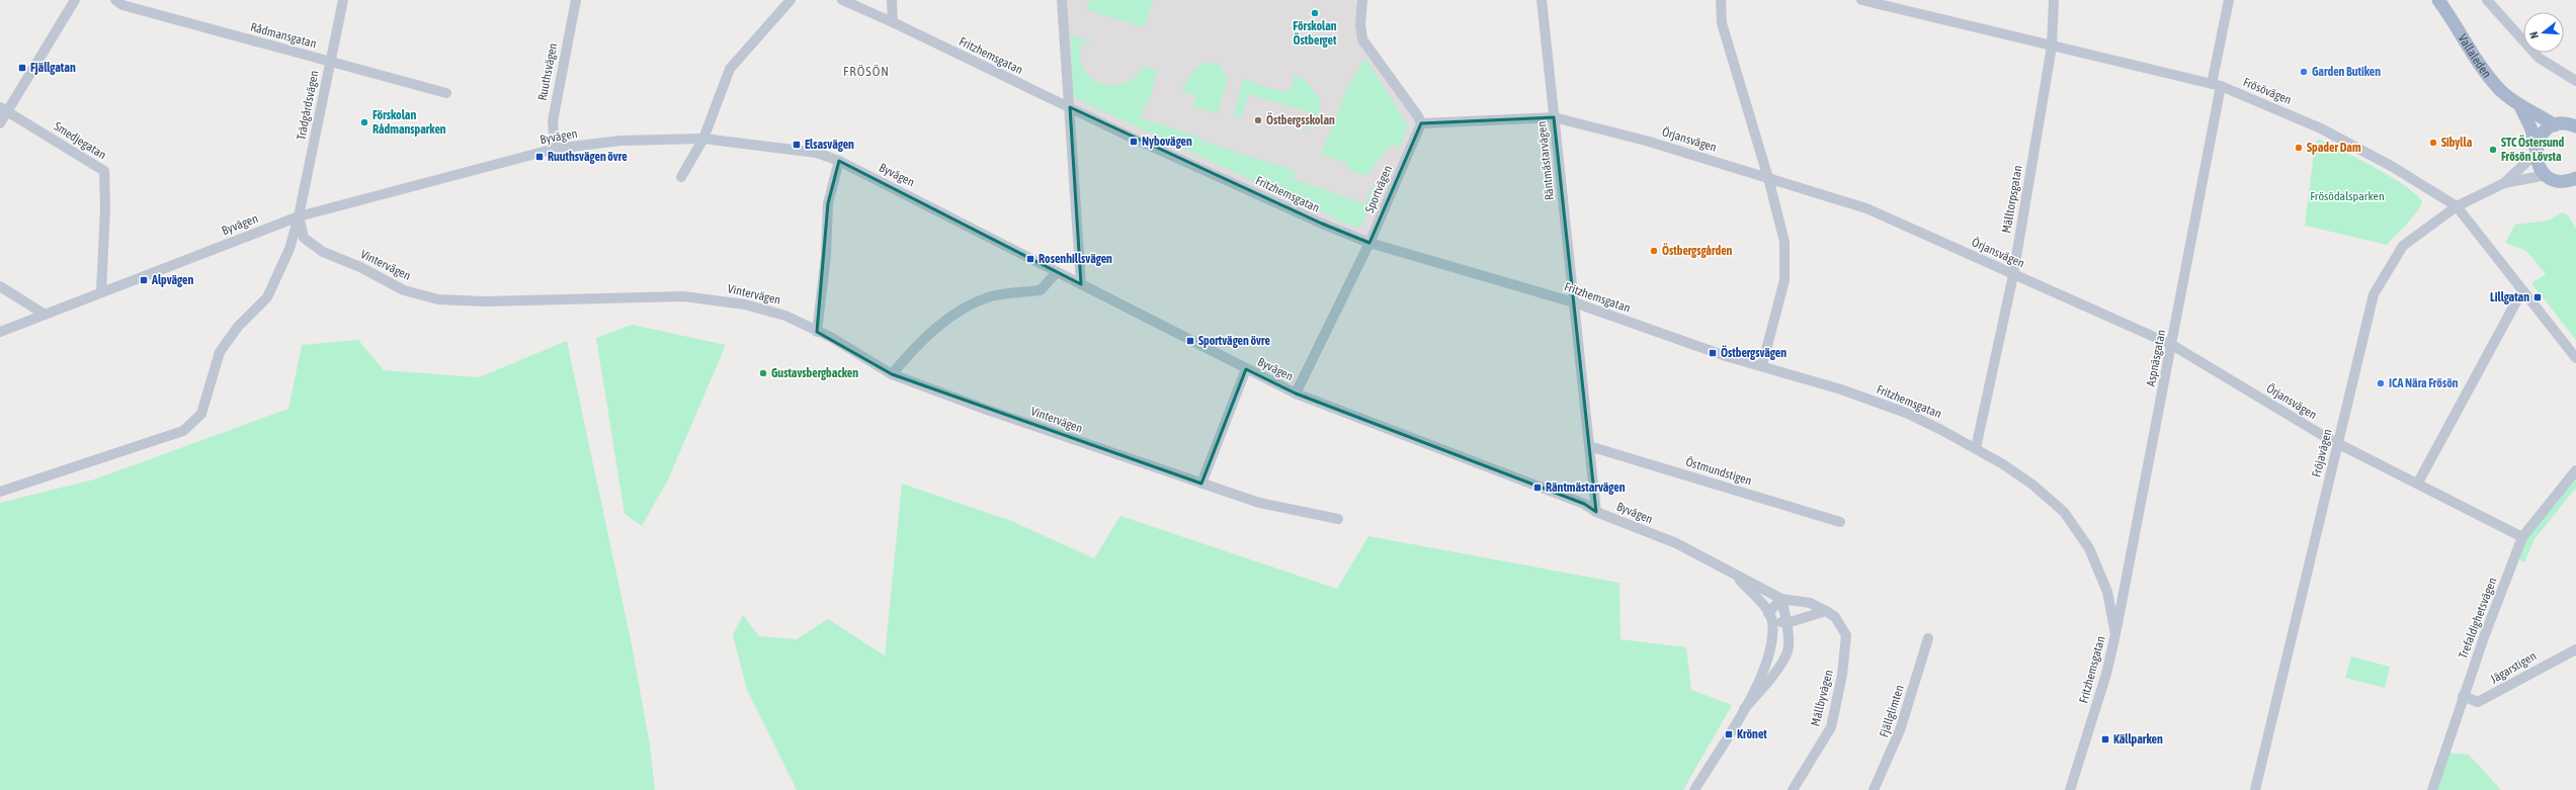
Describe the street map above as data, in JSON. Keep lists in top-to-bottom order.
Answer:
{
  "streets": {
    "main road": ["Vallaleden"],
    "street": [
      "Rådmansgatan",
      "Fritzhemsgatan",
      "Ruuthsvägen",
      "Frösövägen",
      "Trädgårdsvägen",
      "Byvägen",
      "Örjansvägen",
      "Smedjegatan",
      "Räntmästarvägen",
      "Sportvägen",
      "Mälltorpsgatan",
      "Vintervägen",
      "Aspnäsgatan",
      "Fröjavägen",
      "Östmundstigen",
      "Trefaldighetsvägen",
      "Jägarstigen",
      "Mällbyvägen",
      "Fjällglimten"
    ]
  },
  "crossings": [
    ["Rådmansgatan", "Trädgårdsvägen"],
    ["Fritzhemsgatan", "Räntmästarvägen"],
    ["Fritzhemsgatan", "Sportvägen"],
    ["Fritzhemsgatan", "Mälltorpsgatan"],
    ["Fritzhemsgatan", "Aspnäsgatan"],
    ["Vallaleden", "Fröjavägen"],
    ["Ruuthsvägen", "Byvägen"],
    ["Frösövägen", "Mälltorpsgatan"],
    ["Frösövägen", "Aspnäsgatan"],
    ["Frösövägen", "Fröjavägen"],
    ["Trädgårdsvägen", "Byvägen"],
    ["Trädgårdsvägen", "Vintervägen"],
    ["Byvägen", "Smedjegatan"],
    ["Byvägen", "Räntmästarvägen"],
    ["Byvägen", "Sportvägen"],
    ["Byvägen", "Vintervägen"],
    ["Byvägen", "Mällbyvägen"],
    ["Örjansvägen", "Räntmästarvägen"],
    ["Örjansvägen", "Sportvägen"],
    ["Örjansvägen", "Mälltorpsgatan"],
    ["Örjansvägen", "Aspnäsgatan"],
    ["Örjansvägen", "Fröjavägen"],
    ["Örjansvägen", "Trefaldighetsvägen"],
    ["Räntmästarvägen", "Östmundstigen"],
    ["Trefaldighetsvägen", "Jägarstigen"]
  ],
  "districts": ["FRÖSÖN"],
  "parks": ["Frösödalsparken"],
  "places": {
    "other": [
      "Förskolan Östberget",
      "Garden Butiken",
      "Östbergsskolan",
      "Förskolan Rådmansparken",
      "Sibylla",
      "Spader Dam",
      "STC Östersund Frösön Lövsta",
      "Östbergsgården",
      "Gustavsbergbacken",
      "ICA Nära Frösön"
    ],
    "transit": [
      "Fjällgatan",
      "Nybovägen",
      "Elsasvägen",
      "Ruuthsvägen övre",
      "Rosenhillsvägen",
      "Alpvägen",
      "Lillgatan",
      "Sportvägen övre",
      "Östbergsvägen",
      "Räntmästarvägen",
      "Krönet",
      "Källparken"
    ]
  },
  "north": "left"
}
